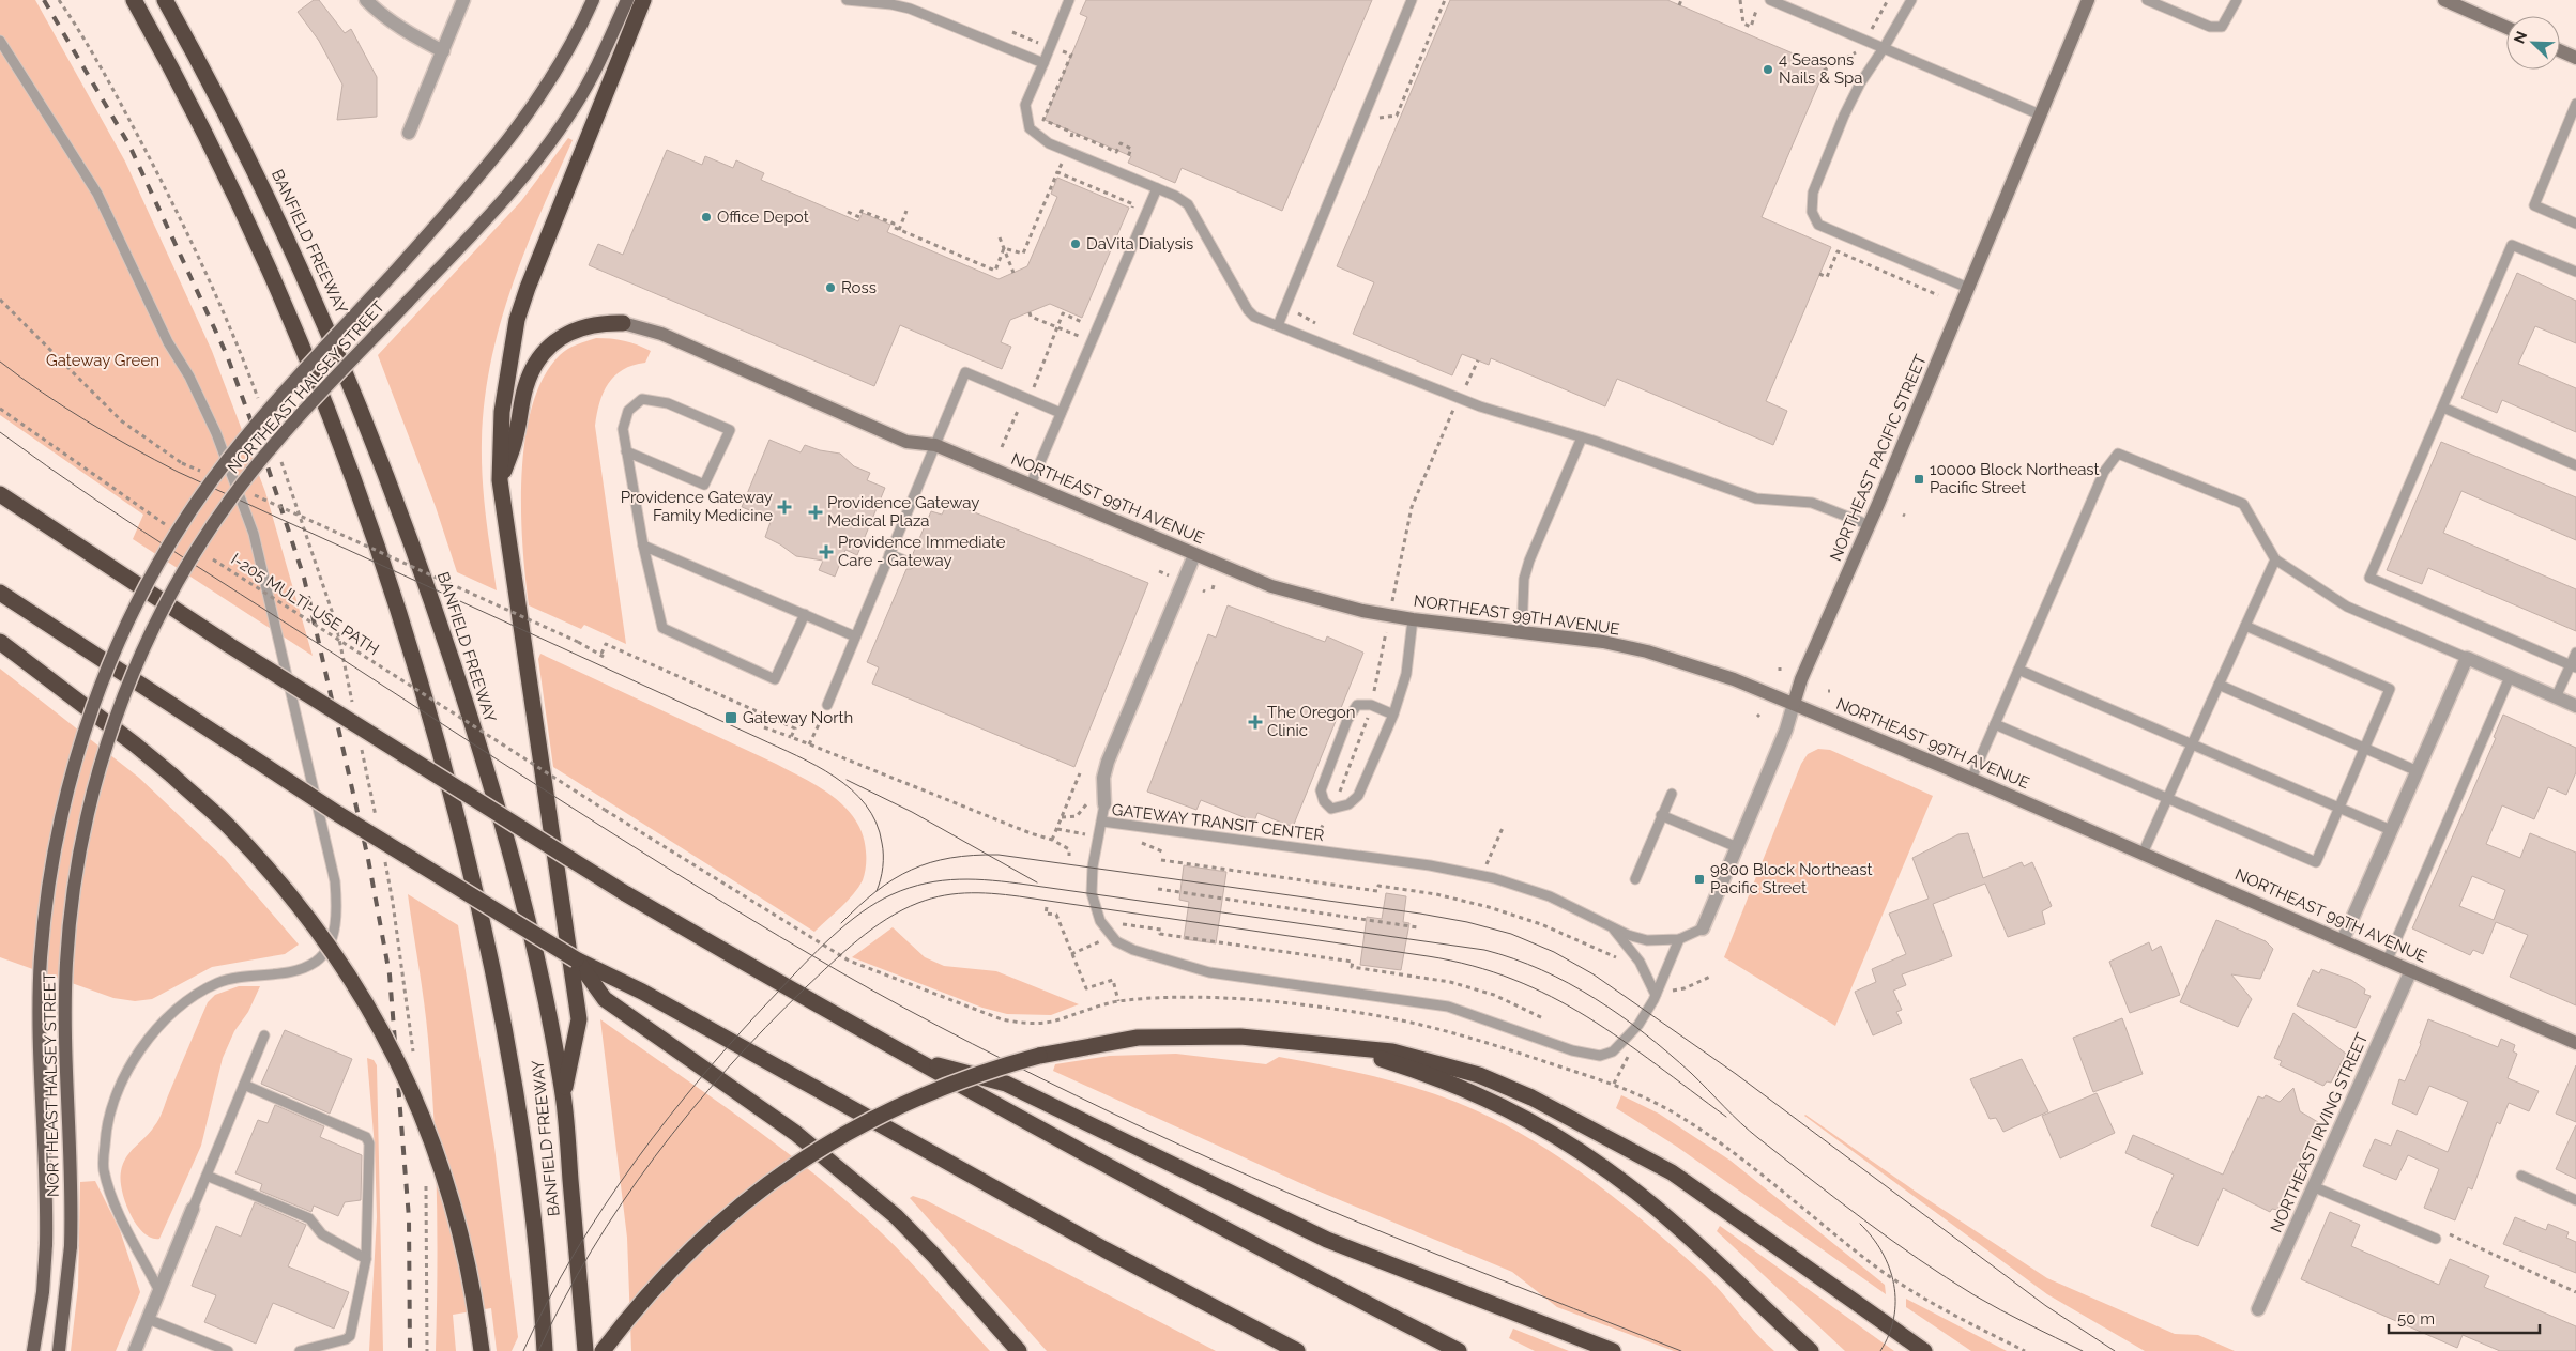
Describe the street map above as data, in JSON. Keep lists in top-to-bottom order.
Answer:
{
  "streets": {
    "highway": ["BANFIELD FREEWAY"],
    "main road": ["NORTHEAST HALSEY STREET"],
    "street": ["NORTHEAST PACIFIC STREET", "NORTHEAST 99TH AVENUE", "NORTHEAST IRVING STREET"],
    "lane": ["GATEWAY TRANSIT CENTER"],
    "path": ["I-205 MULTI-USE PATH"]
  },
  "crossings": [
    ["NORTHEAST PACIFIC STREET", "NORTHEAST 99TH AVENUE"],
    ["NORTHEAST PACIFIC STREET", "GATEWAY TRANSIT CENTER"],
    ["NORTHEAST 99TH AVENUE", "NORTHEAST IRVING STREET"]
  ],
  "parks": ["Gateway Green"],
  "places": {
    "other": [
      "4 Seasons Nails & Spa",
      "Office Depot",
      "DaVita Dialysis",
      "Ross"
    ],
    "transit": ["10000 Block Northeast Pacific Street", "Gateway North", "9800 Block Northeast Pacific Street"],
    "health": [
      "Providence Gateway Family Medicine",
      "Providence Gateway Medical Plaza",
      "Providence Immediate Care - Gateway",
      "The Oregon Clinic"
    ]
  },
  "scale_bar": "50 m",
  "north": "top left"
}
